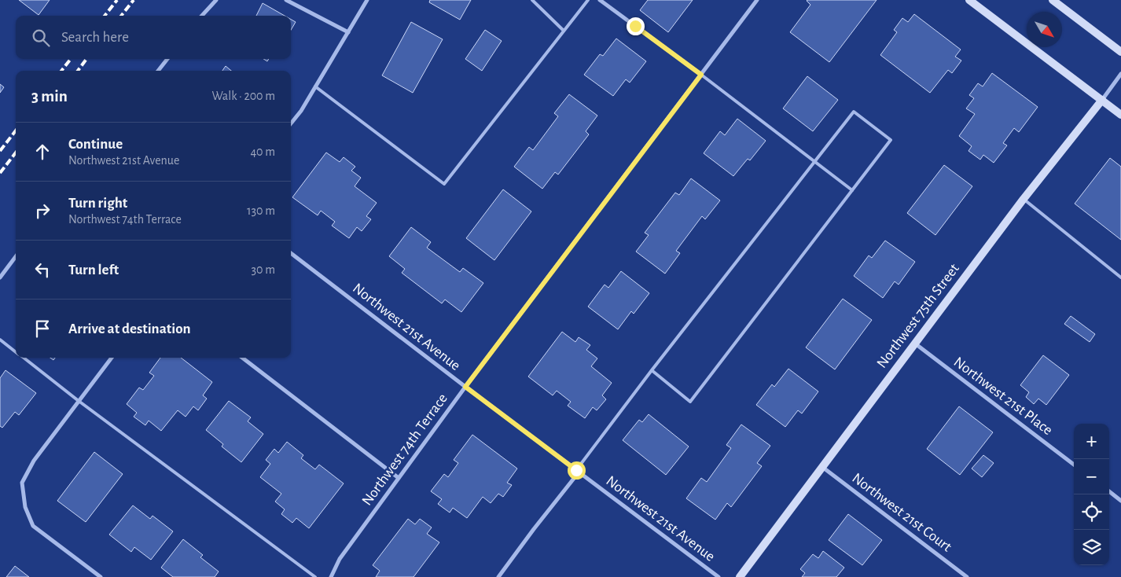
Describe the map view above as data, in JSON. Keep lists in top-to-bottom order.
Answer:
{
  "streets": {
    "street": [
      "Northwest 75th Street",
      "Northwest 21st Avenue",
      "Northwest 21st Place",
      "Northwest 74th Terrace",
      "Northwest 21st Court"
    ]
  },
  "crossings": [
    ["Northwest 75th Street", "Northwest 21st Place"],
    ["Northwest 75th Street", "Northwest 21st Court"],
    ["Northwest 21st Avenue", "Northwest 74th Terrace"]
  ],
  "north": "bottom right",
  "page": {
    "search": "Search here",
    "heading": ["3 min", "Walk · 200 m"],
    "list": [
      ["Continue", "Northwest 21st Avenue", "40 m"],
      ["Turn right", "Northwest 74th Terrace", "130 m"],
      ["Turn left", "30 m"],
      "Arrive at destination"
    ],
    "map_buttons": ["+", "−"]
  }
}
